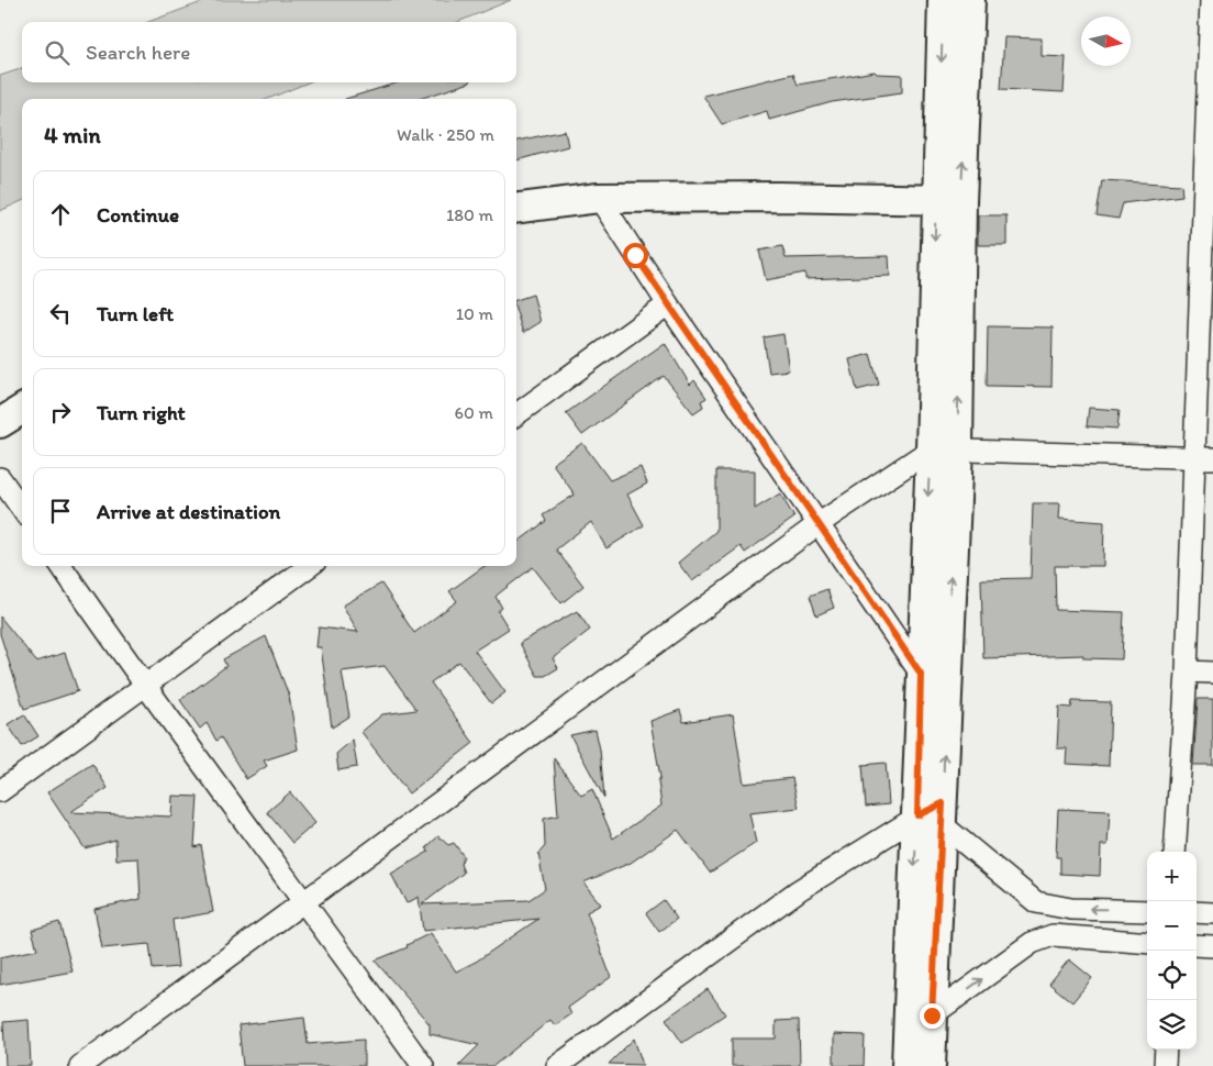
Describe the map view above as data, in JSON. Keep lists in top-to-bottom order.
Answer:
{
  "north": "right",
  "page": {
    "search": "Search here",
    "heading": ["4 min", "Walk · 250 m"],
    "list": [
      ["Continue", "180 m"],
      ["Turn left", "10 m"],
      ["Turn right", "60 m"],
      "Arrive at destination"
    ],
    "map_buttons": ["+", "−"]
  }
}
